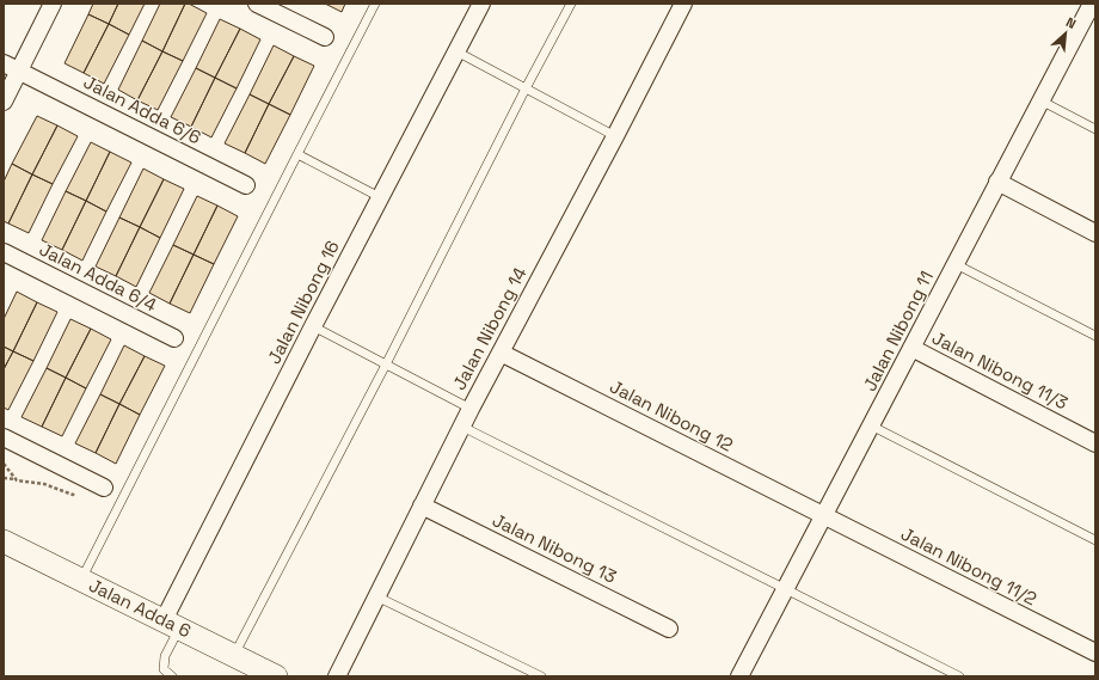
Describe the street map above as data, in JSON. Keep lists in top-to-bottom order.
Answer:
{
  "streets": {
    "street": [
      "Jalan Adda 6/6",
      "Jalan Adda 6/4",
      "Jalan Nibong 16",
      "Jalan Nibong 14",
      "Jalan Nibong 11",
      "Jalan Nibong 11/3",
      "Jalan Nibong 12",
      "Jalan Nibong 13",
      "Jalan Nibong 11/2",
      "Jalan Adda 6"
    ]
  },
  "crossings": [
    ["Jalan Nibong 16", "Jalan Adda 6"],
    ["Jalan Nibong 14", "Jalan Nibong 12"],
    ["Jalan Nibong 14", "Jalan Nibong 13"],
    ["Jalan Nibong 11", "Jalan Nibong 11/3"],
    ["Jalan Nibong 11", "Jalan Nibong 12"],
    ["Jalan Nibong 11", "Jalan Nibong 11/2"],
    ["Jalan Nibong 12", "Jalan Nibong 11/2"]
  ],
  "north": "top right"
}
